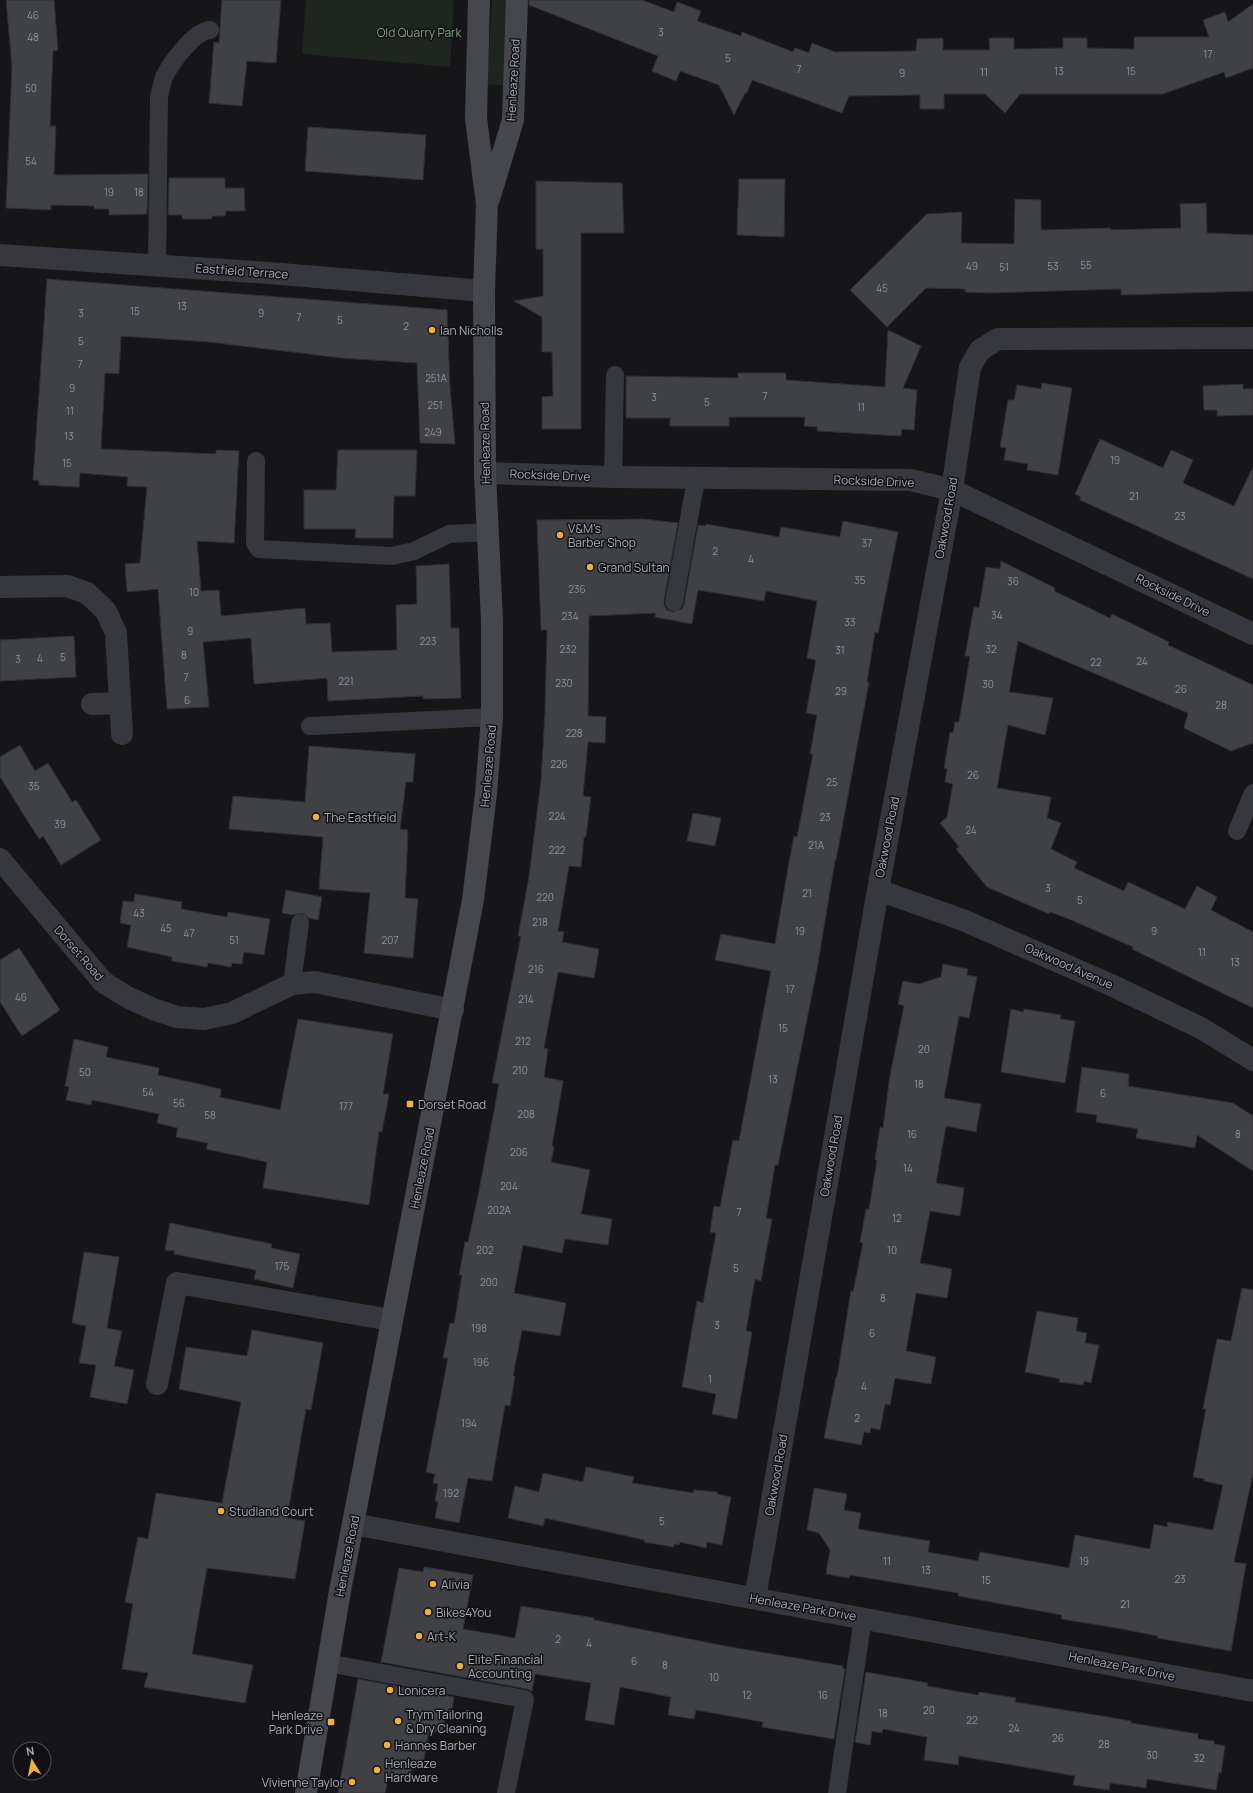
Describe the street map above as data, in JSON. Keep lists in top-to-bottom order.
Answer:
{
  "streets": {
    "main road": ["Henleaze Road"],
    "street": [
      "Eastfield Terrace",
      "Rockside Drive",
      "Oakwood Road",
      "Dorset Road",
      "Oakwood Avenue",
      "Henleaze Park Drive"
    ]
  },
  "crossings": [
    ["Henleaze Road", "Eastfield Terrace"],
    ["Henleaze Road", "Rockside Drive"],
    ["Henleaze Road", "Dorset Road"],
    ["Henleaze Road", "Henleaze Park Drive"],
    ["Rockside Drive", "Oakwood Road"],
    ["Oakwood Road", "Oakwood Avenue"],
    ["Oakwood Road", "Henleaze Park Drive"]
  ],
  "parks": ["Old Quarry Park"],
  "places": {
    "other": [
      "Ian Nicholls",
      "V&M's Barber Shop",
      "Grand Sultan",
      "The Eastfield",
      "Studland Court",
      "Alivia",
      "Bikes4You",
      "Art-K",
      "Elite Financial Accounting",
      "Lonicera",
      "Trym Tailoring & Dry Cleaning",
      "Hannes Barber",
      "Henleaze Hardware",
      "Vivienne Taylor"
    ],
    "transit": ["Dorset Road", "Henleaze Park Drive"]
  },
  "house_numbers": [
    "46",
    "3",
    "48",
    "17",
    "5",
    "7",
    "13",
    "15",
    "11",
    "9",
    "50",
    "54",
    "19",
    "18",
    "55",
    "49",
    "53",
    "51",
    "45",
    "13",
    "15",
    "3",
    "9",
    "7",
    "5",
    "2",
    "5",
    "7",
    "251A",
    "9",
    "7",
    "3",
    "5",
    "251",
    "11",
    "11",
    "249",
    "13",
    "19",
    "15",
    "21",
    "23",
    "37",
    "2",
    "4",
    "35",
    "36",
    "236",
    "10",
    "34",
    "234",
    "33",
    "9",
    "223",
    "232",
    "32",
    "31",
    "8",
    "5",
    "4",
    "3",
    "24",
    "22",
    "7",
    "221",
    "230",
    "30",
    "26",
    "29",
    "6",
    "28",
    "228",
    "226",
    "26",
    "25",
    "35",
    "224",
    "23",
    "39",
    "24",
    "21A",
    "222",
    "3",
    "21",
    "220",
    "5",
    "43",
    "218",
    "45",
    "19",
    "9",
    "47",
    "51",
    "207",
    "11",
    "13",
    "216",
    "17",
    "46",
    "214",
    "15",
    "212",
    "20",
    "210",
    "50",
    "13",
    "18",
    "54",
    "6",
    "56",
    "177",
    "208",
    "58",
    "16",
    "8",
    "206",
    "14",
    "204",
    "202A",
    "7",
    "12",
    "202",
    "10",
    "175",
    "5",
    "200",
    "8",
    "3",
    "198",
    "6",
    "196",
    "1",
    "4",
    "2",
    "194",
    "192",
    "5",
    "11",
    "19",
    "13",
    "23",
    "15",
    "21",
    "2",
    "4",
    "6",
    "8",
    "10",
    "12",
    "16",
    "20",
    "18",
    "22",
    "24",
    "26",
    "28",
    "30",
    "32"
  ],
  "north": "top"
}
